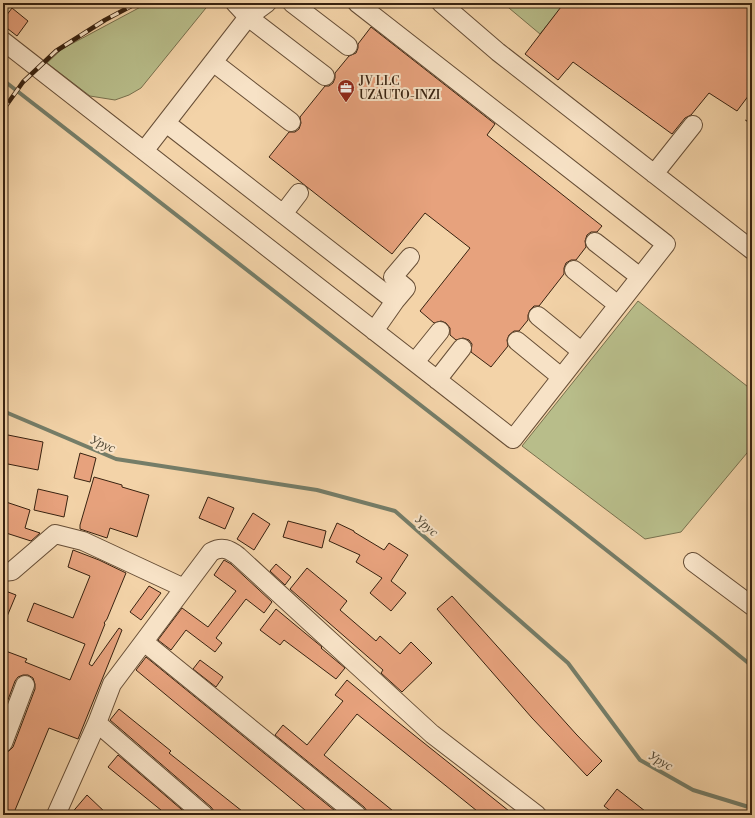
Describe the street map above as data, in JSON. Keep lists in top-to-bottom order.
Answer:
{
  "water": ["Урус"],
  "places": {
    "office": ["JV LLC UZAUTO-INZI"]
  }
}
